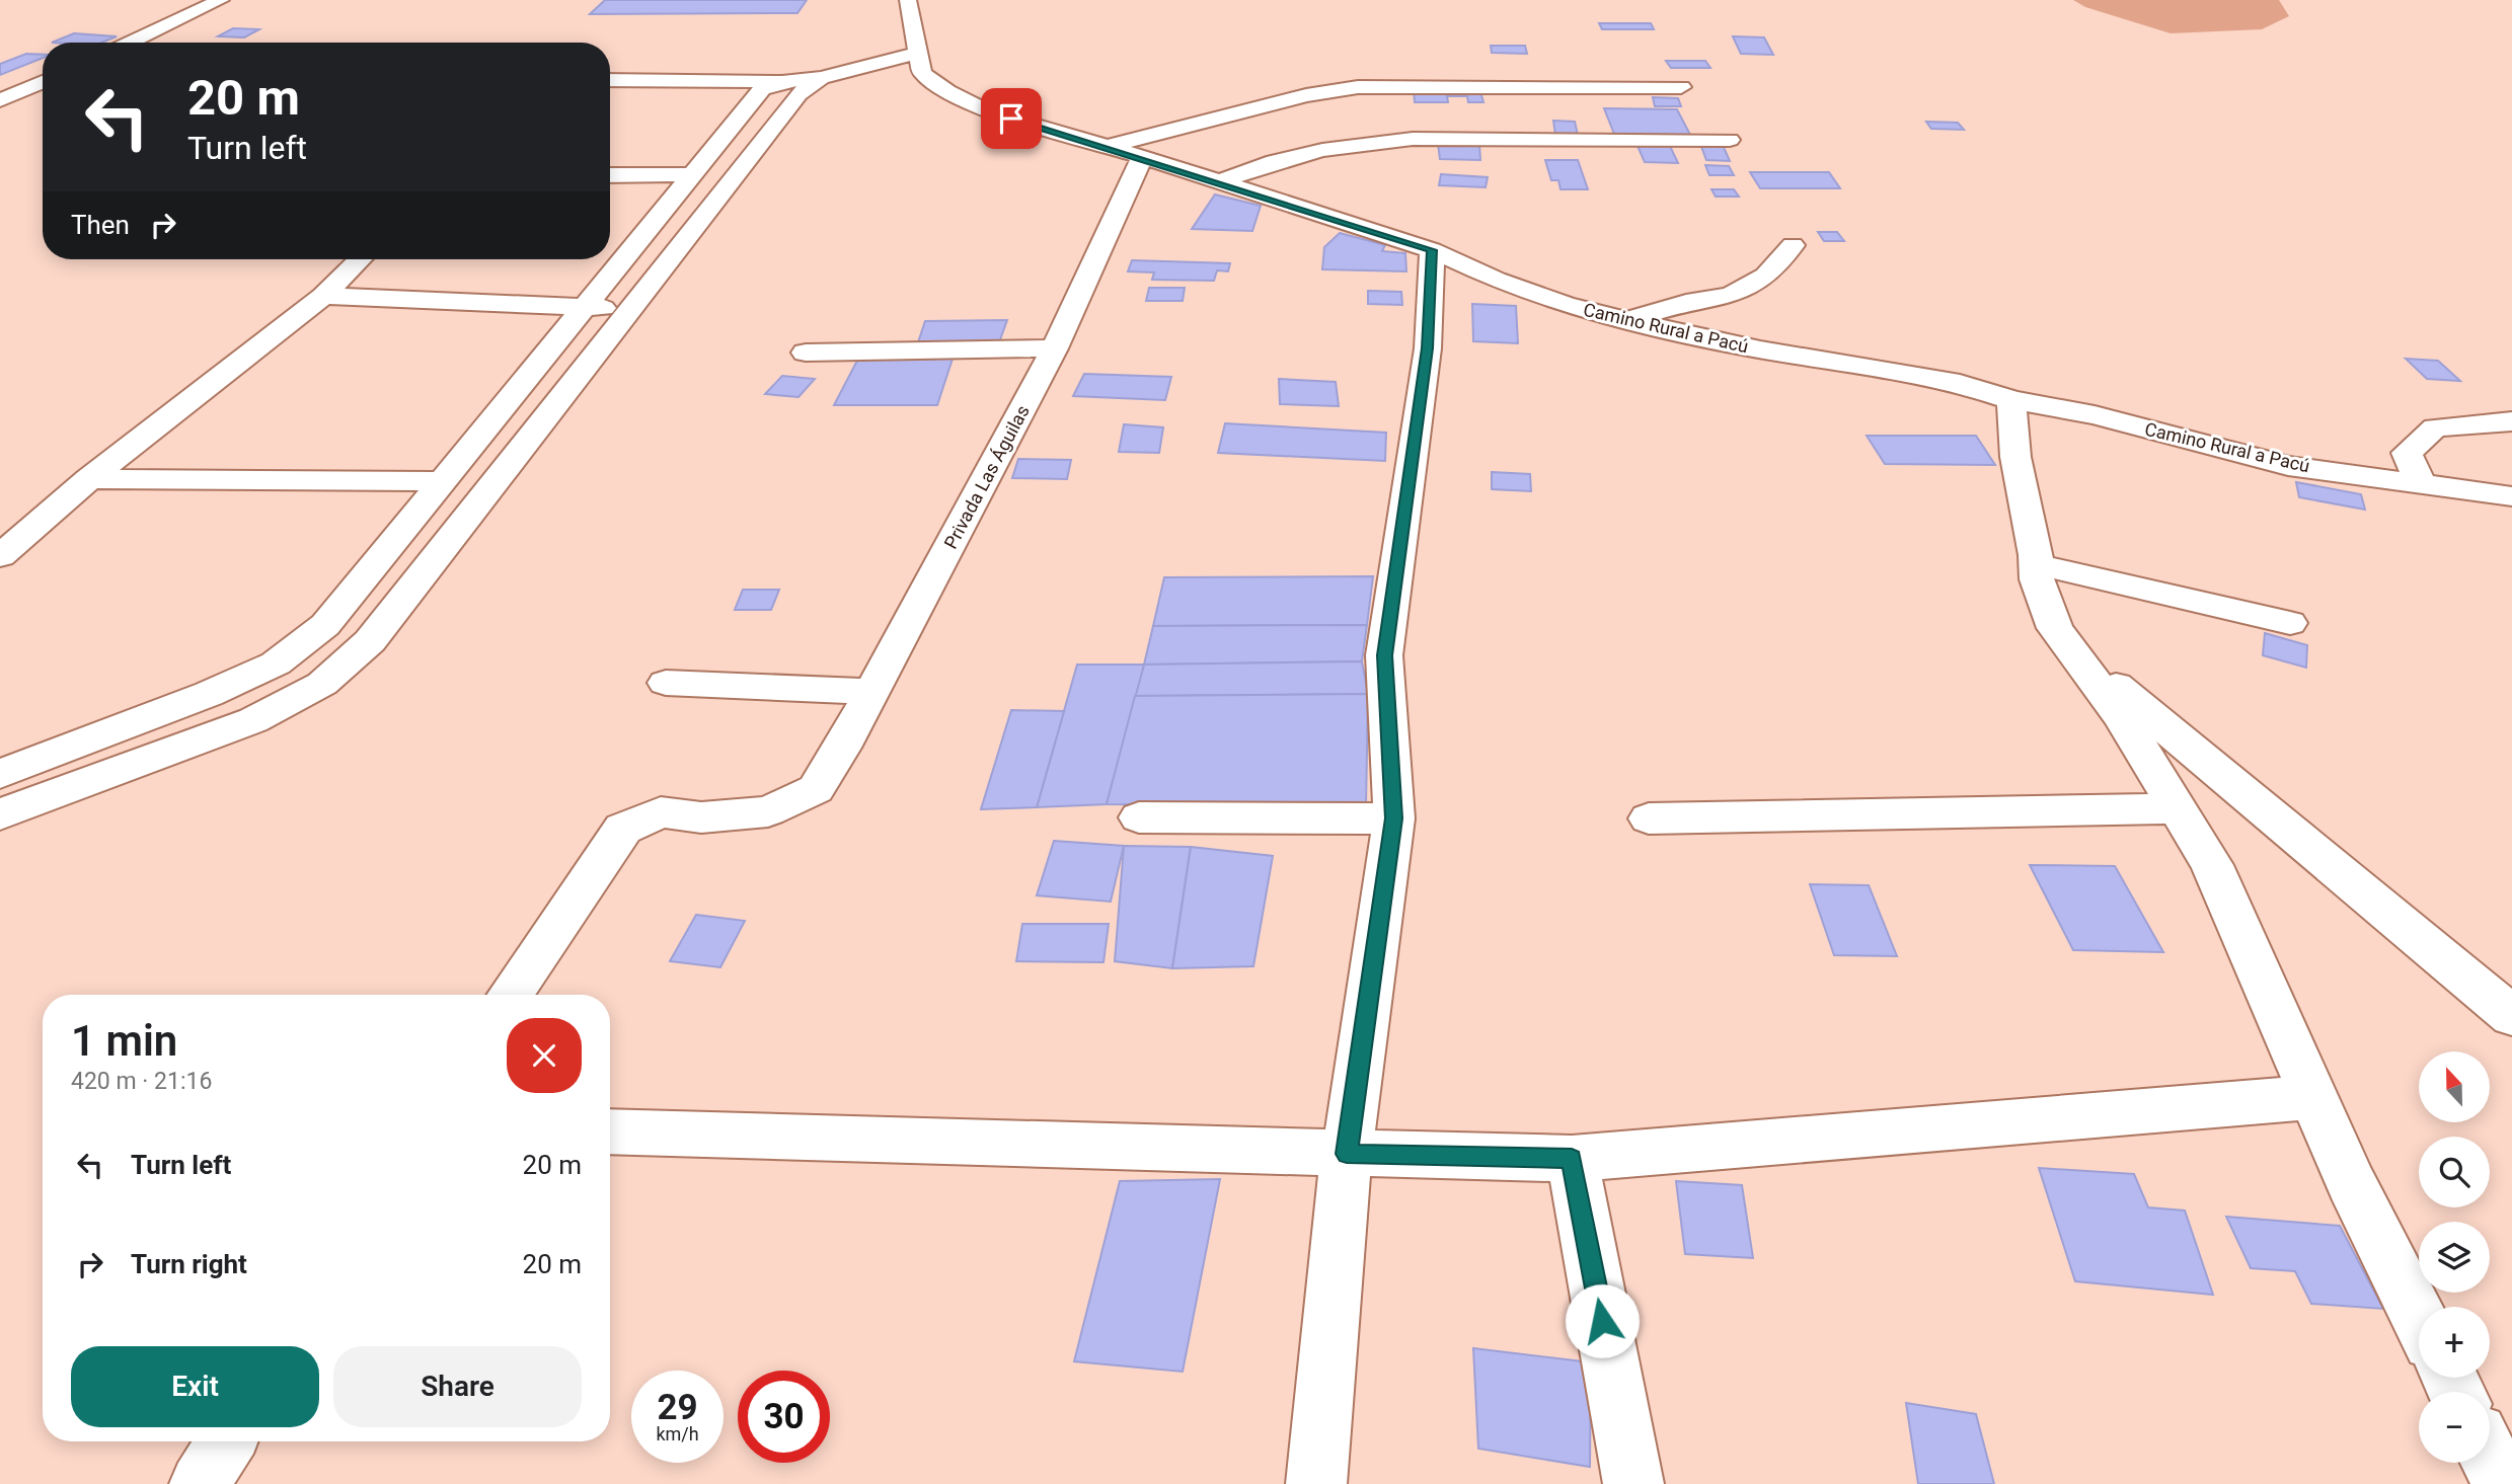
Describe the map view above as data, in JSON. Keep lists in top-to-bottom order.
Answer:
{
  "streets": {
    "street": ["Camino Rural a Pacú", "Privada Las Águilas"]
  },
  "crossings": [
    ["Camino Rural a Pacú", "Privada Las Águilas"]
  ],
  "north": "top",
  "page": {
    "turn": ["20 m", "Turn left"],
    "then": "Then",
    "heading": ["1 min", "420 m · 21:16"],
    "map_buttons": ["+", "−"],
    "list": [
      {
        "name": "Turn left",
        "value": "20 m"
      },
      {
        "name": "Turn right",
        "value": "20 m"
      }
    ],
    "buttons": ["Exit", "Share"],
    "speed": "29 km/h",
    "limit": "30"
  }
}
